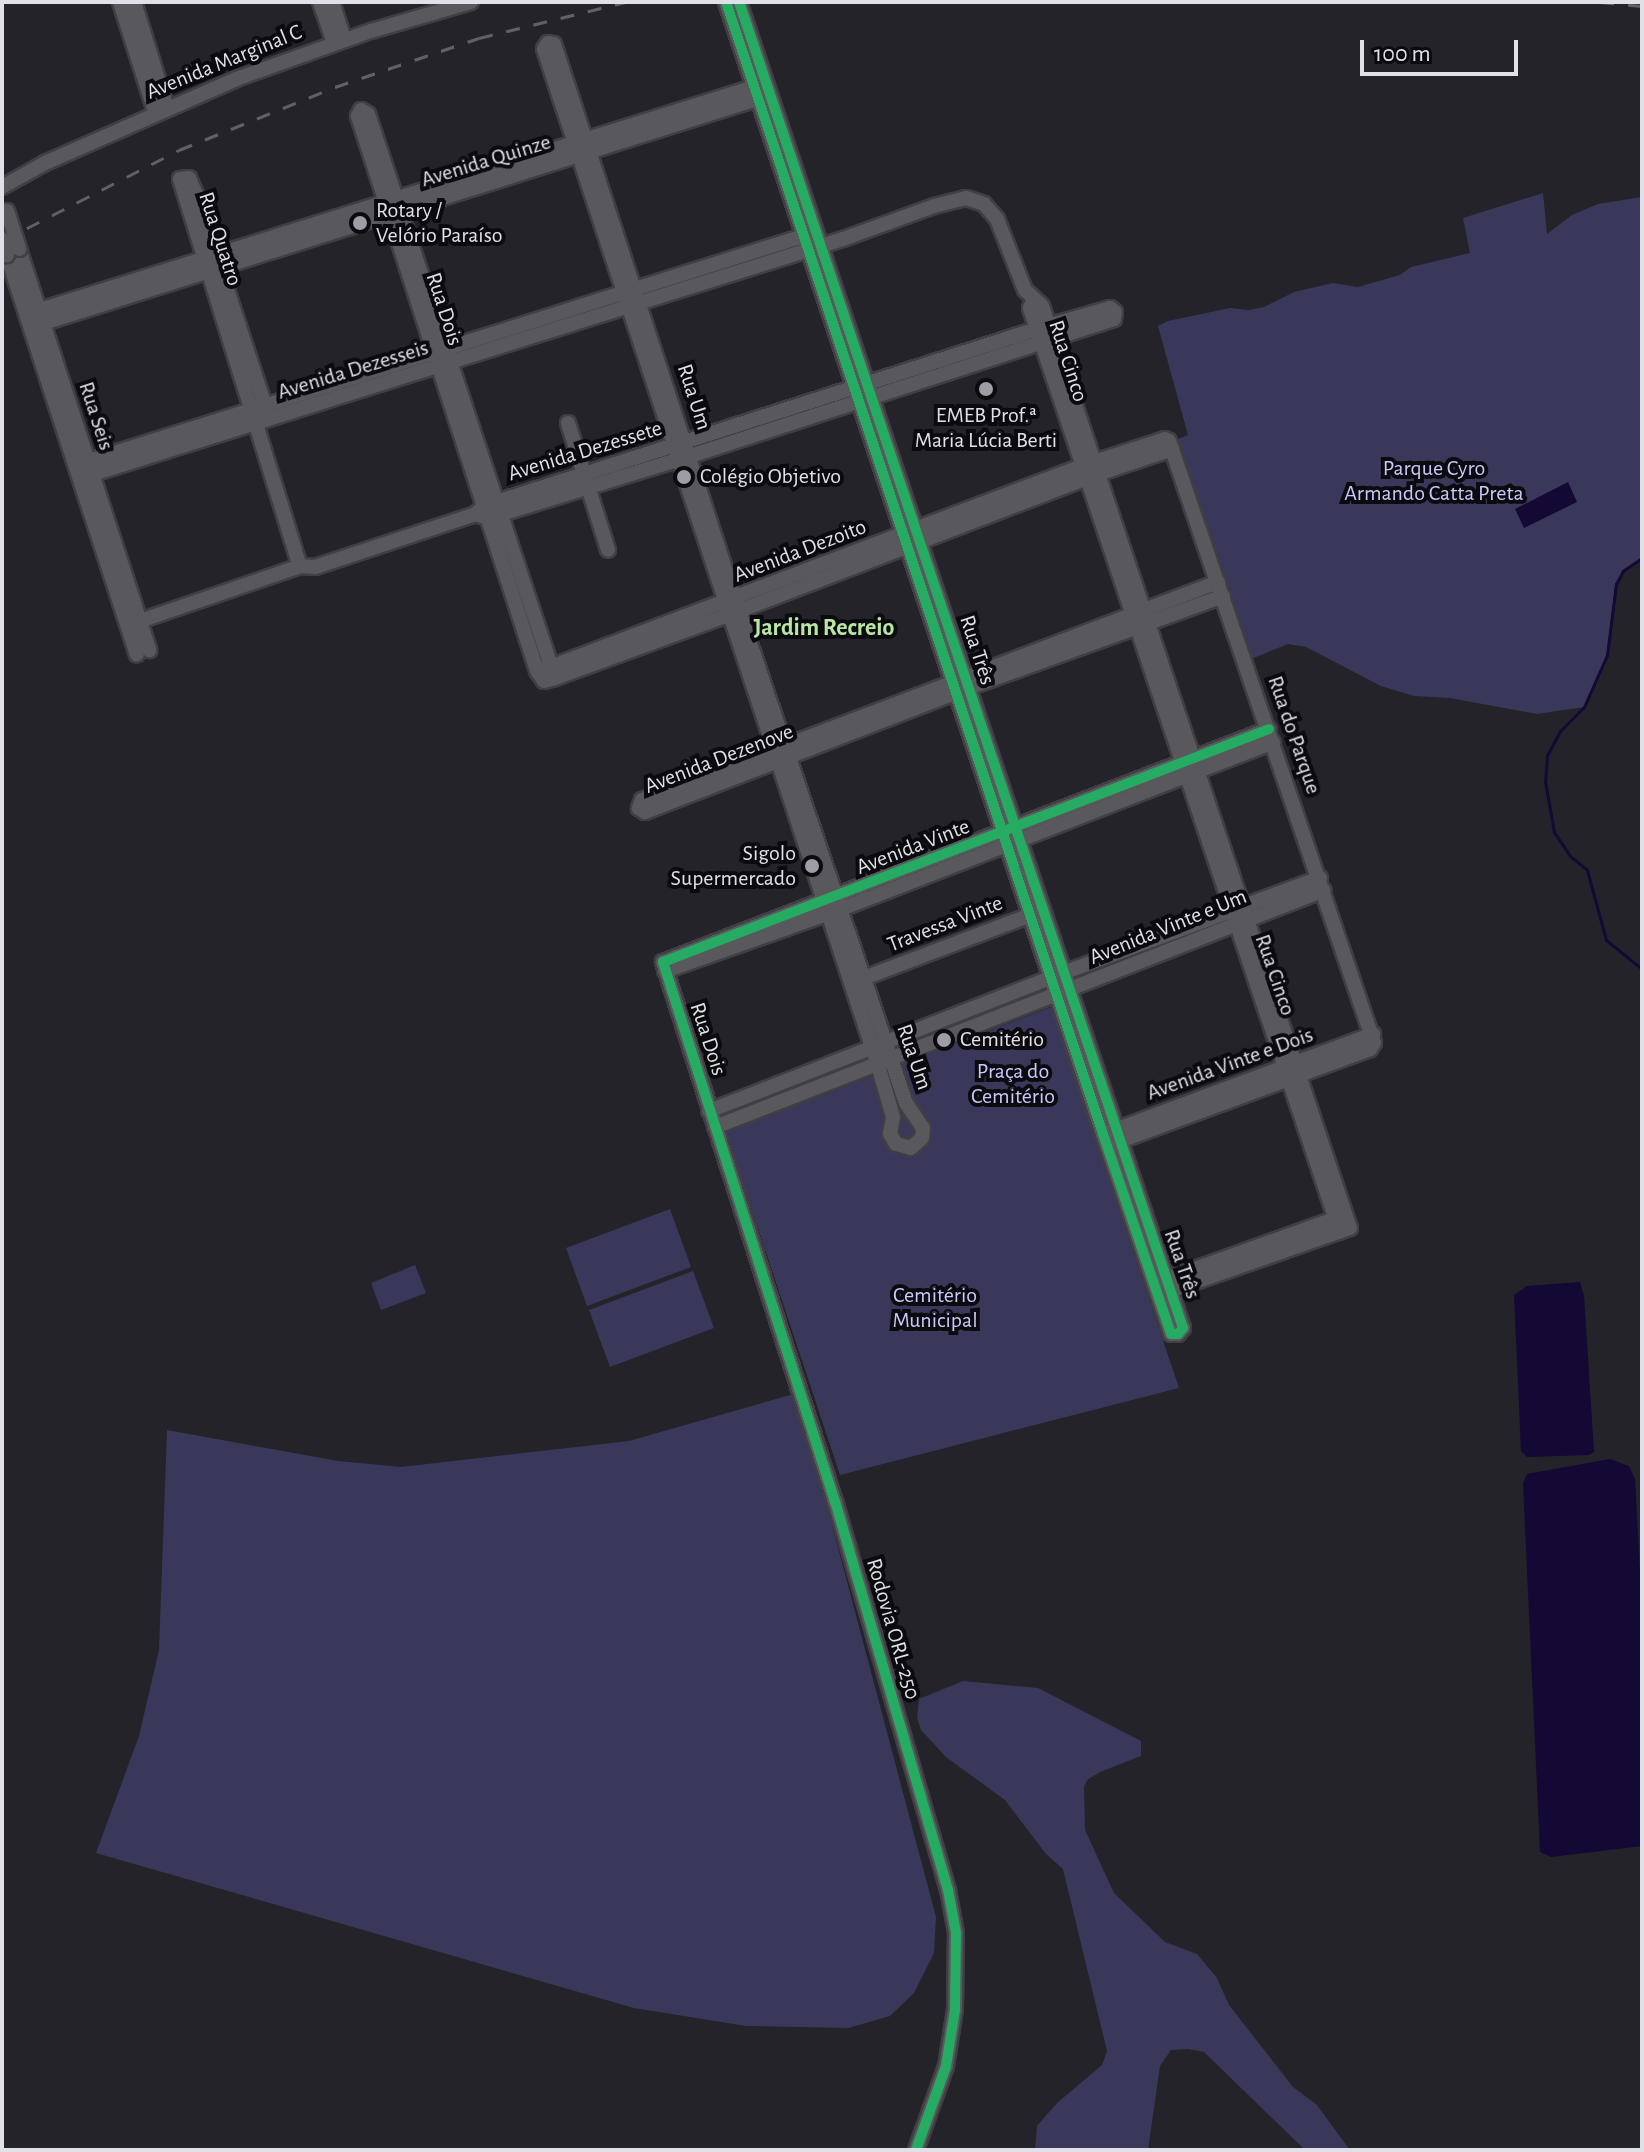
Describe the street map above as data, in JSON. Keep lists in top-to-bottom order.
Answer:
{
  "streets": {
    "street": [
      "Avenida Marginal C",
      "Avenida Quinze",
      "Rua Quatro",
      "Rua Dois",
      "Rua Cinco",
      "Avenida Dezesseis",
      "Rua Um",
      "Rua Seis",
      "Avenida Dezessete",
      "Avenida Dezoito",
      "Rua Três",
      "Rua do Parque",
      "Avenida Dezenove",
      "Avenida Vinte",
      "Travessa Vinte",
      "Avenida Vinte e Um",
      "Avenida Vinte e Dois",
      "Rodovia ORL-250"
    ]
  },
  "crossings": [
    ["Avenida Quinze", "Rua Quatro"],
    ["Avenida Quinze", "Rua Dois"],
    ["Avenida Quinze", "Rua Um"],
    ["Avenida Quinze", "Rua Seis"],
    ["Avenida Quinze", "Rua Três"],
    ["Rua Quatro", "Avenida Dezesseis"],
    ["Rua Quatro", "Avenida Dezessete"],
    ["Rua Dois", "Avenida Dezesseis"],
    ["Rua Dois", "Avenida Dezessete"],
    ["Rua Dois", "Avenida Dezoito"],
    ["Rua Dois", "Avenida Vinte"],
    ["Rua Dois", "Avenida Vinte e Um"],
    ["Rua Dois", "Rodovia ORL-250"],
    ["Rua Cinco", "Avenida Dezesseis"],
    ["Rua Cinco", "Avenida Dezessete"],
    ["Rua Cinco", "Avenida Dezoito"],
    ["Rua Cinco", "Rua Três"],
    ["Rua Cinco", "Avenida Dezenove"],
    ["Rua Cinco", "Avenida Vinte"],
    ["Rua Cinco", "Avenida Vinte e Um"],
    ["Rua Cinco", "Avenida Vinte e Dois"],
    ["Avenida Dezesseis", "Rua Um"],
    ["Avenida Dezesseis", "Rua Seis"],
    ["Avenida Dezesseis", "Rua Três"],
    ["Rua Um", "Avenida Dezessete"],
    ["Rua Um", "Avenida Dezoito"],
    ["Rua Um", "Avenida Dezenove"],
    ["Rua Um", "Avenida Vinte"],
    ["Rua Um", "Travessa Vinte"],
    ["Rua Um", "Avenida Vinte e Um"],
    ["Rua Seis", "Avenida Dezessete"],
    ["Avenida Dezessete", "Rua Três"],
    ["Avenida Dezoito", "Rua Três"],
    ["Avenida Dezoito", "Rua do Parque"],
    ["Rua Três", "Avenida Dezenove"],
    ["Rua Três", "Avenida Vinte"],
    ["Rua Três", "Travessa Vinte"],
    ["Rua Três", "Avenida Vinte e Um"],
    ["Rua Três", "Avenida Vinte e Dois"],
    ["Rua do Parque", "Avenida Dezenove"],
    ["Rua do Parque", "Avenida Vinte"],
    ["Rua do Parque", "Avenida Vinte e Um"],
    ["Rua do Parque", "Avenida Vinte e Dois"],
    ["Avenida Vinte e Um", "Rodovia ORL-250"]
  ],
  "districts": ["Jardim Recreio"],
  "parks": ["Parque Cyro Armando Catta Preta", "Praça do Cemitério", "Cemitério Municipal"],
  "places": [
    "Rotary / Velório Paraíso",
    "EMEB Prof.ª Maria Lúcia Berti",
    "Colégio Objetivo",
    "Sigolo Supermercado",
    "Cemitério"
  ],
  "scale_bar": "100 m"
}
